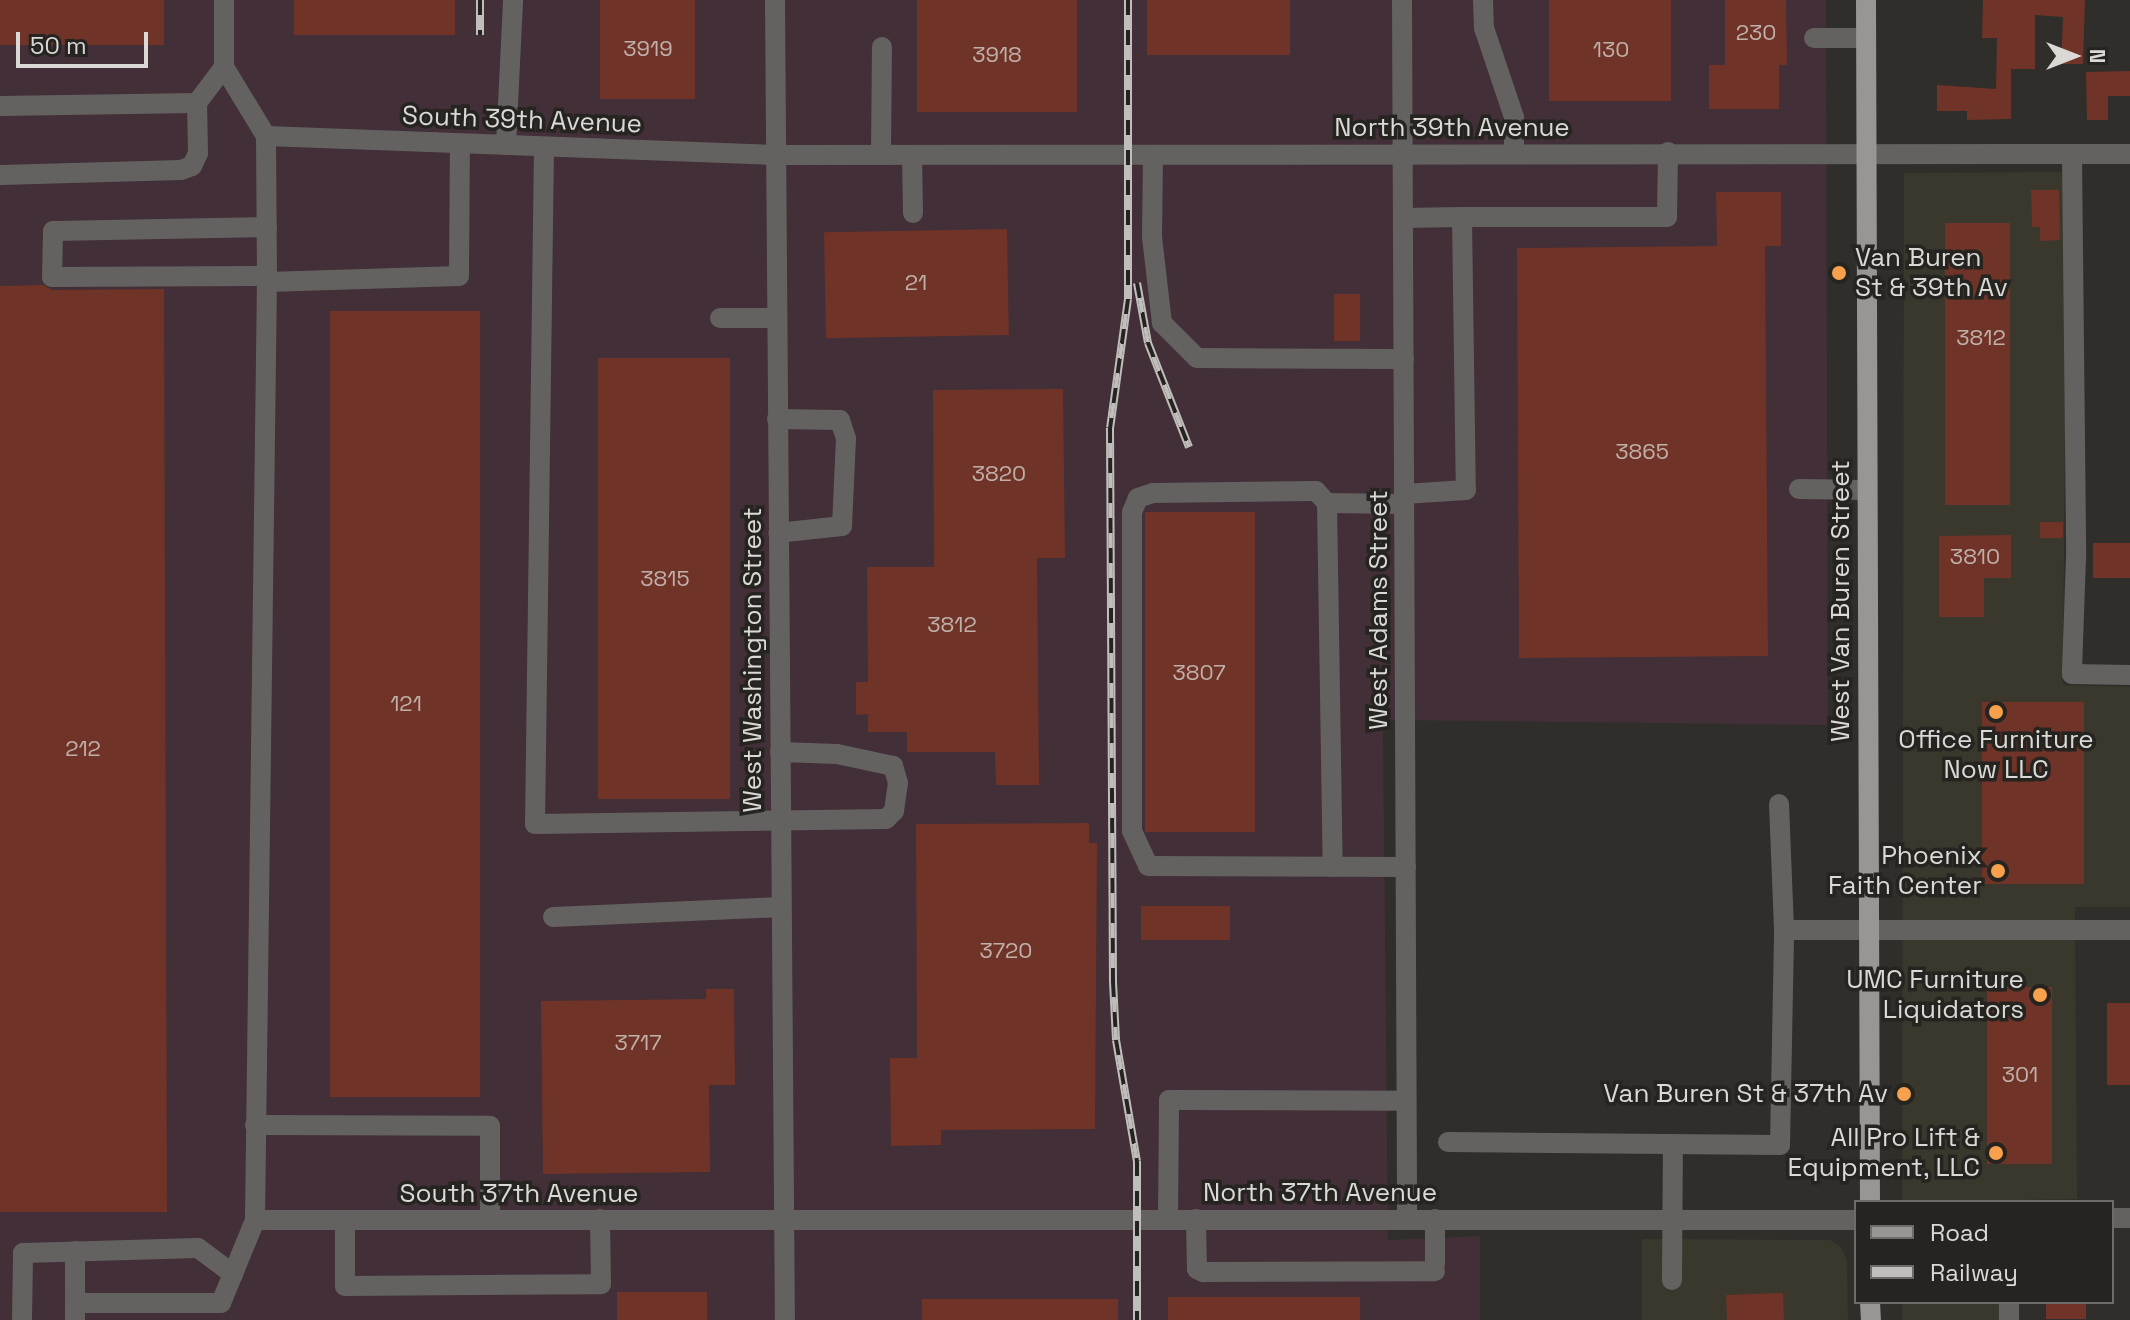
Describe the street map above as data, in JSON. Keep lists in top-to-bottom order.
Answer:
{
  "streets": {
    "main road": ["West Van Buren Street"],
    "street": [
      "South 39th Avenue",
      "North 39th Avenue",
      "West Adams Street",
      "West Washington Street",
      "North 37th Avenue",
      "South 37th Avenue"
    ]
  },
  "crossings": [
    ["South 39th Avenue", "North 39th Avenue"],
    ["South 39th Avenue", "West Washington Street"],
    ["North 39th Avenue", "West Van Buren Street"],
    ["North 39th Avenue", "West Adams Street"],
    ["North 39th Avenue", "West Washington Street"],
    ["West Adams Street", "North 37th Avenue"],
    ["West Washington Street", "North 37th Avenue"],
    ["West Washington Street", "South 37th Avenue"],
    ["North 37th Avenue", "South 37th Avenue"]
  ],
  "places": [
    "Van Buren St & 39th Av",
    "Office Furniture Now LLC",
    "Phoenix Faith Center",
    "UMC Furniture Liquidators",
    "Van Buren St & 37th Av",
    "All Pro Lift & Equipment, LLC"
  ],
  "house_numbers": [
    "230",
    "3919",
    "130",
    "3918",
    "21",
    "3812",
    "3865",
    "3820",
    "3810",
    "3815",
    "3812",
    "3807",
    "121",
    "212",
    "3720",
    "3717",
    "301"
  ],
  "legend": ["Road", "Railway"],
  "scale_bar": "50 m",
  "north": "right"
}
